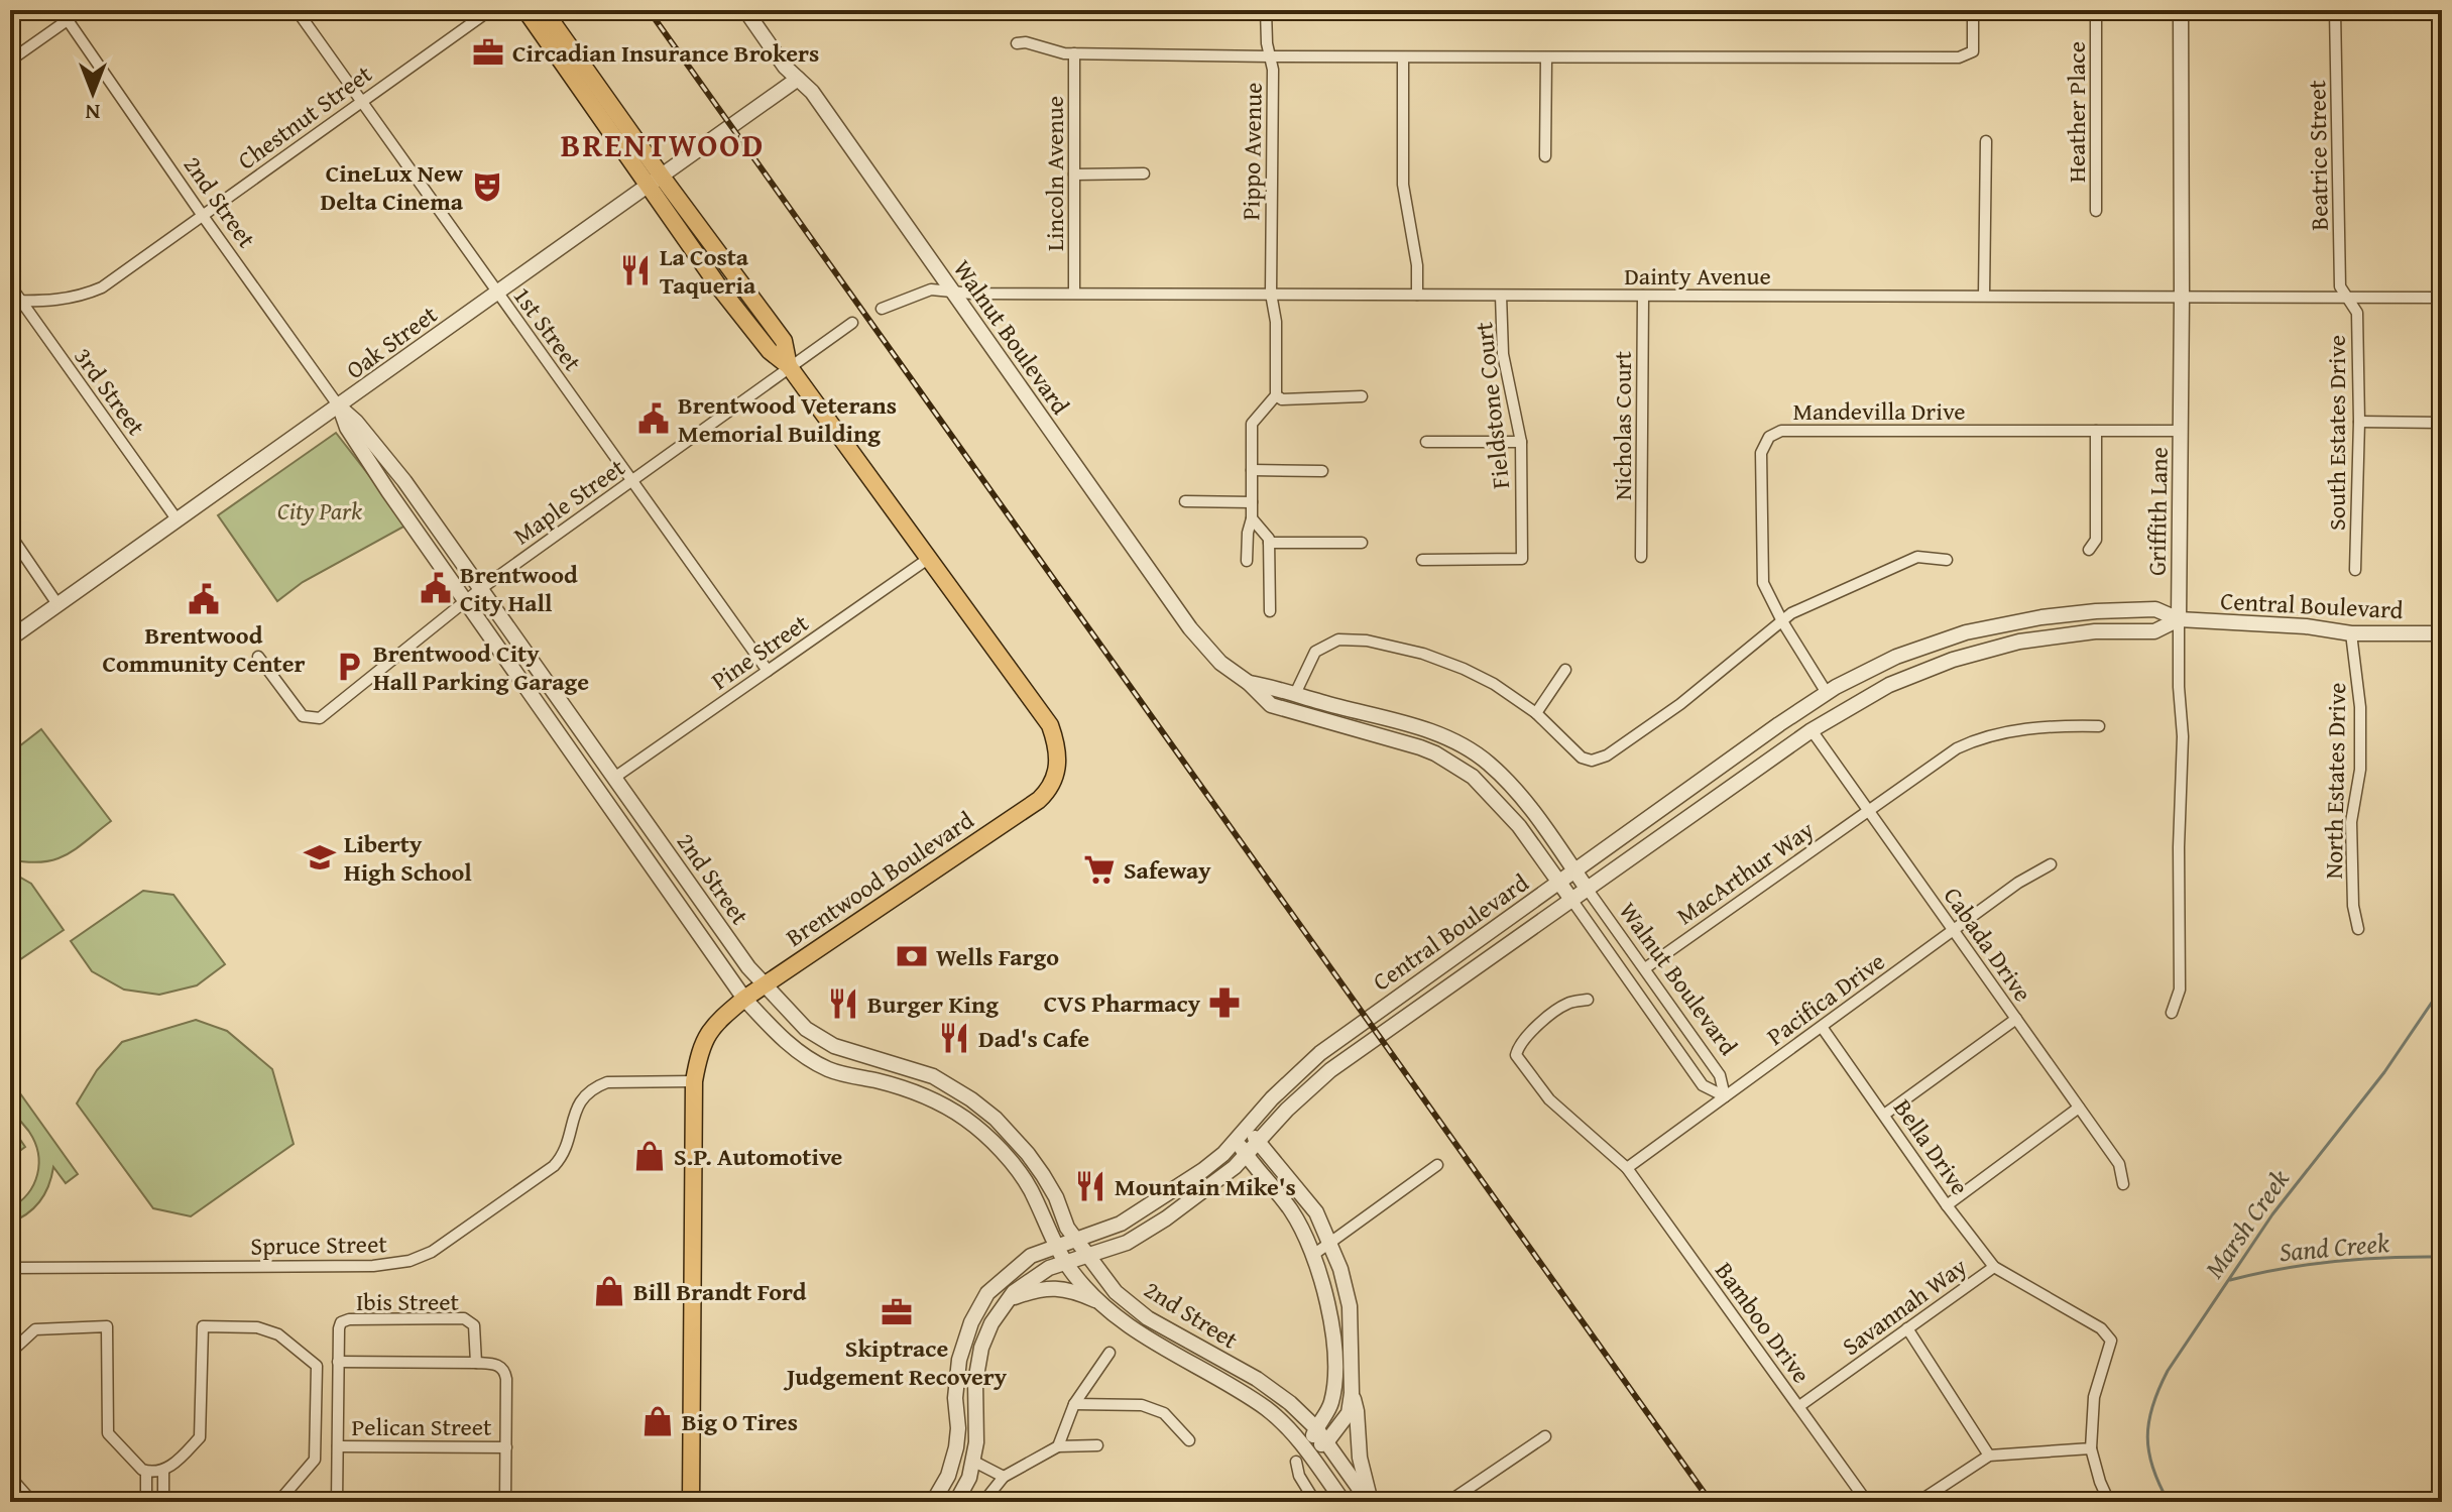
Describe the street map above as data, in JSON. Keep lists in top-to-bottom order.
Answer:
{
  "streets": {
    "main road": ["Brentwood Boulevard"],
    "street": [
      "Heather Place",
      "Chestnut Street",
      "Pippo Avenue",
      "Beatrice Street",
      "Lincoln Avenue",
      "2nd Street",
      "Dainty Avenue",
      "1st Street",
      "Walnut Boulevard",
      "Oak Street",
      "3rd Street",
      "Fieldstone Court",
      "Mandevilla Drive",
      "Nicholas Court",
      "South Estates Drive",
      "Maple Street",
      "Griffith Lane",
      "Central Boulevard",
      "Pine Street",
      "North Estates Drive",
      "MacArthur Way",
      "Cabada Drive",
      "Pacifica Drive",
      "Bella Drive",
      "Spruce Street",
      "Ibis Street",
      "Savannah Way",
      "Bamboo Drive",
      "Pelican Street"
    ]
  },
  "crossings": [
    ["Chestnut Street", "2nd Street"],
    ["Chestnut Street", "1st Street"],
    ["Chestnut Street", "3rd Street"],
    ["Pippo Avenue", "Dainty Avenue"],
    ["Beatrice Street", "Dainty Avenue"],
    ["Beatrice Street", "South Estates Drive"],
    ["Lincoln Avenue", "Dainty Avenue"],
    ["2nd Street", "Oak Street"],
    ["2nd Street", "Maple Street"],
    ["2nd Street", "Central Boulevard"],
    ["2nd Street", "Pine Street"],
    ["2nd Street", "Brentwood Boulevard"],
    ["Dainty Avenue", "Walnut Boulevard"],
    ["Dainty Avenue", "Fieldstone Court"],
    ["Dainty Avenue", "Nicholas Court"],
    ["Dainty Avenue", "South Estates Drive"],
    ["Dainty Avenue", "Griffith Lane"],
    ["1st Street", "Oak Street"],
    ["1st Street", "Maple Street"],
    ["1st Street", "Pine Street"],
    ["Walnut Boulevard", "Oak Street"],
    ["Walnut Boulevard", "Central Boulevard"],
    ["Walnut Boulevard", "MacArthur Way"],
    ["Walnut Boulevard", "Pacifica Drive"],
    ["Oak Street", "3rd Street"],
    ["Oak Street", "Brentwood Boulevard"],
    ["Mandevilla Drive", "Griffith Lane"],
    ["Mandevilla Drive", "Central Boulevard"],
    ["Maple Street", "Brentwood Boulevard"],
    ["Griffith Lane", "Central Boulevard"],
    ["Central Boulevard", "North Estates Drive"],
    ["Central Boulevard", "Cabada Drive"],
    ["Pine Street", "Brentwood Boulevard"],
    ["MacArthur Way", "Cabada Drive"],
    ["Brentwood Boulevard", "Spruce Street"],
    ["Cabada Drive", "Pacifica Drive"],
    ["Pacifica Drive", "Bella Drive"],
    ["Pacifica Drive", "Bamboo Drive"],
    ["Bella Drive", "Savannah Way"],
    ["Savannah Way", "Bamboo Drive"]
  ],
  "districts": ["BRENTWOOD"],
  "water": ["Marsh Creek", "Sand Creek"],
  "parks": ["City Park"],
  "places": {
    "office": ["Circadian Insurance Brokers", "Skiptrace Judgement Recovery"],
    "theatre": ["CineLux New Delta Cinema"],
    "restaurant": [
      "La Costa Taqueria",
      "Burger King",
      "Dad's Cafe",
      "Mountain Mike's"
    ],
    "public building": ["Brentwood Veterans Memorial Building", "Brentwood City Hall", "Brentwood Community Center"],
    "parking": ["Brentwood City Hall Parking Garage"],
    "school or university": ["Liberty High School"],
    "supermarket": ["Safeway"],
    "bank": ["Wells Fargo"],
    "pharmacy": ["CVS Pharmacy"],
    "shop": ["S.P. Automotive", "Bill Brandt Ford", "Big O Tires"]
  },
  "north": "bottom"
}
